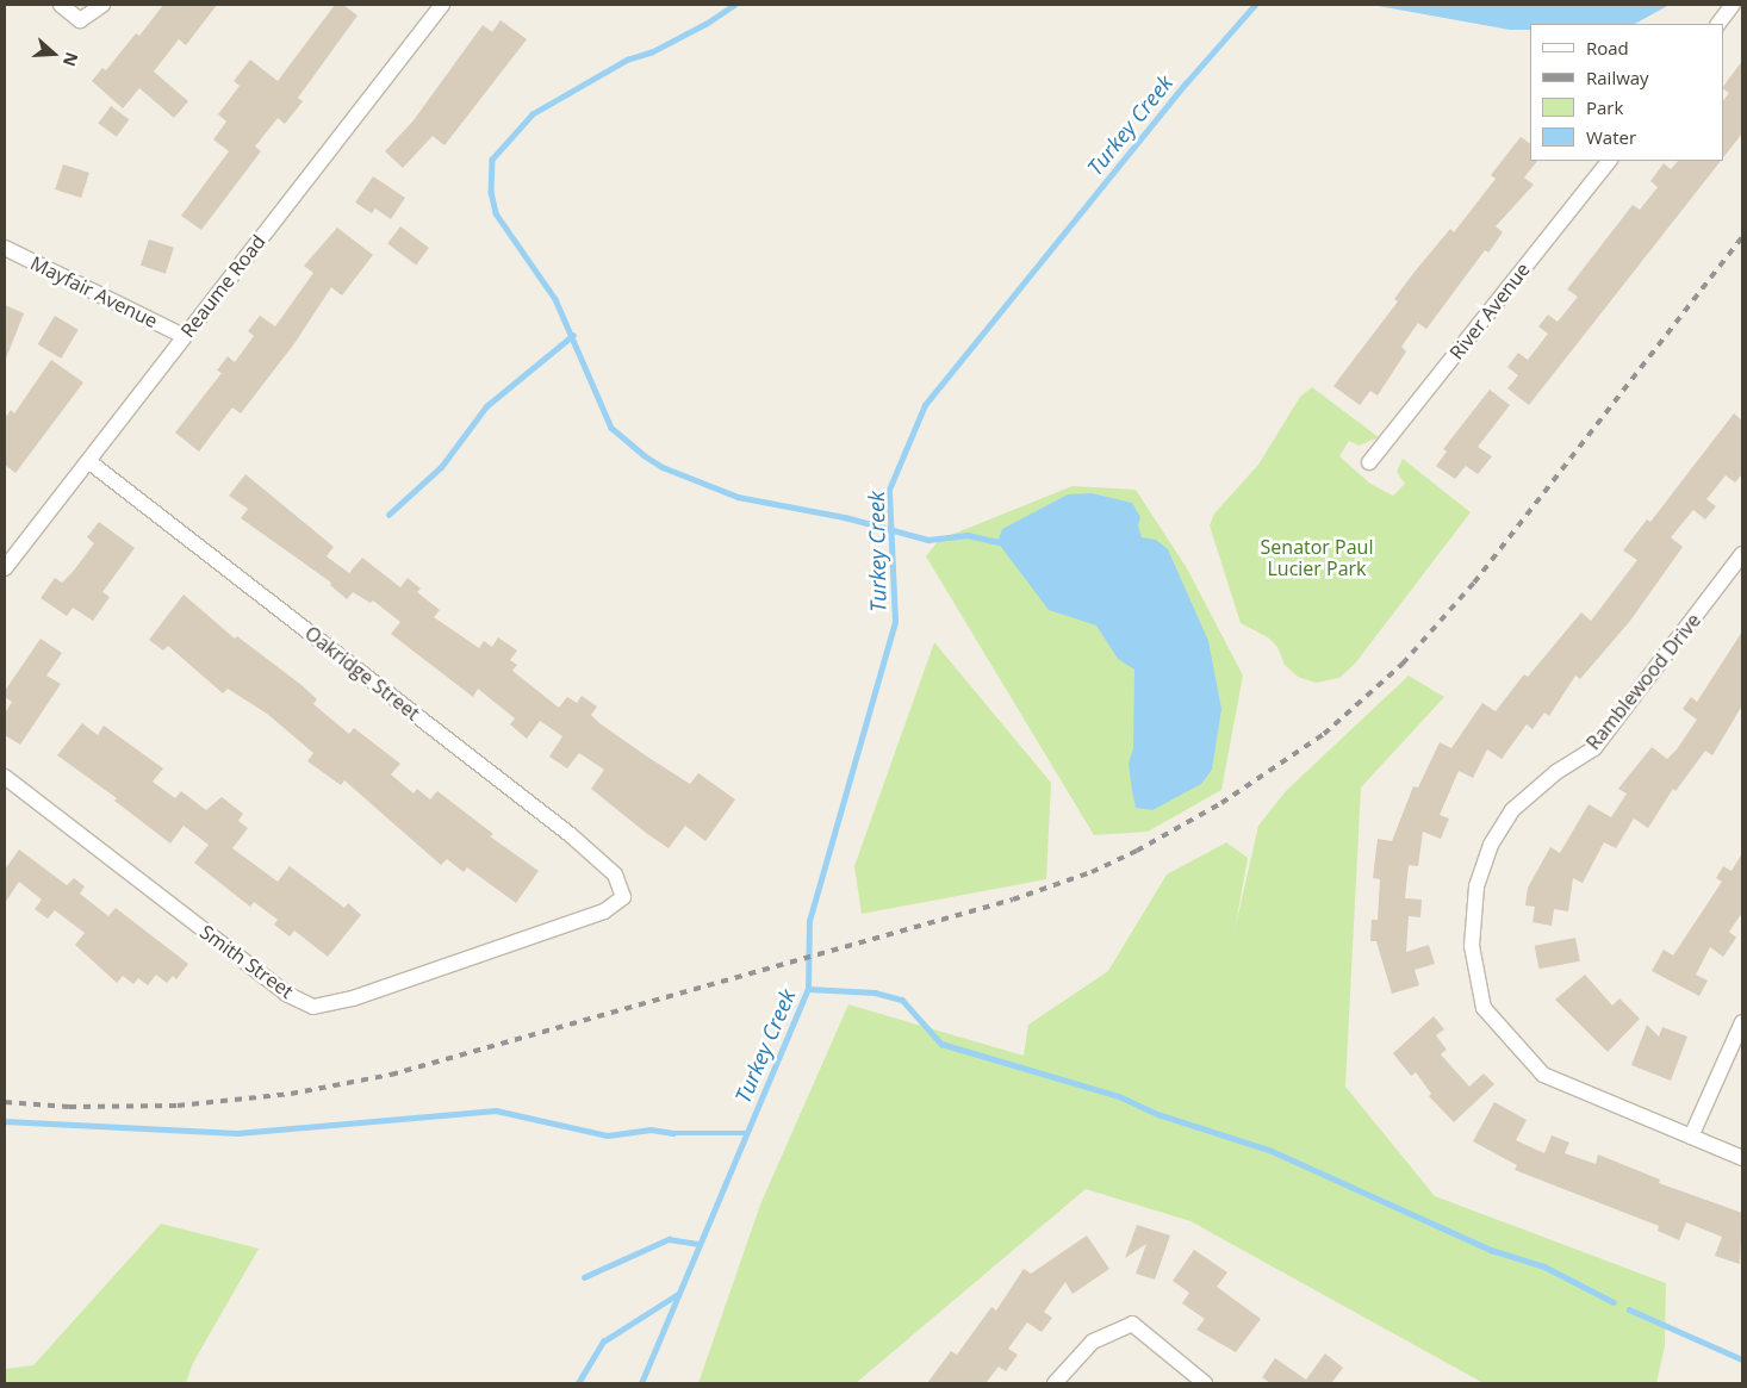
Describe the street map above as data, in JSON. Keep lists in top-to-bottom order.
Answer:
{
  "streets": {
    "street": [
      "Reaume Road",
      "Mayfair Avenue",
      "River Avenue",
      "Oakridge Street",
      "Ramblewood Drive",
      "Smith Street"
    ]
  },
  "crossings": [
    ["Reaume Road", "Mayfair Avenue"],
    ["Reaume Road", "Oakridge Street"],
    ["Oakridge Street", "Smith Street"]
  ],
  "water": ["Turkey Creek"],
  "parks": ["Senator Paul Lucier Park"],
  "legend": [
    "Road",
    "Railway",
    "Park",
    "Water"
  ],
  "north": "right"
}
